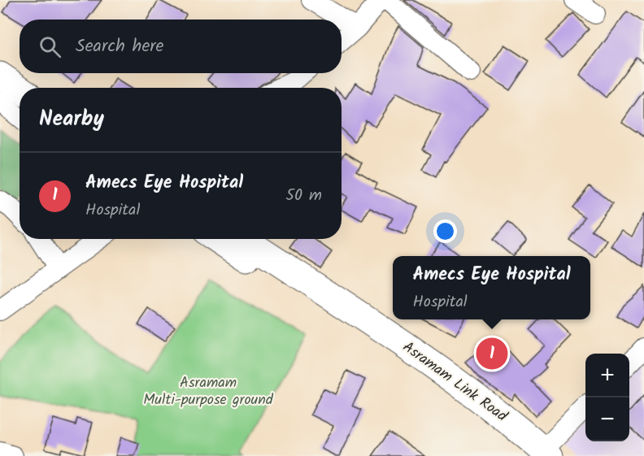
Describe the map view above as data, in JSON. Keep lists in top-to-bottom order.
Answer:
{
  "streets": {
    "main road": ["Asramam Link Road"]
  },
  "parks": ["Asramam Multi-purpose ground"],
  "page": {
    "search": "Search here",
    "heading": "Nearby",
    "list": [
      {
        "mark": "1",
        "name": "Amecs Eye Hospital",
        "note": "Hospital",
        "value": "50 m"
      }
    ],
    "popup": ["Amecs Eye Hospital", "Hospital"],
    "pins": "1",
    "map_buttons": ["+", "−"]
  }
}
